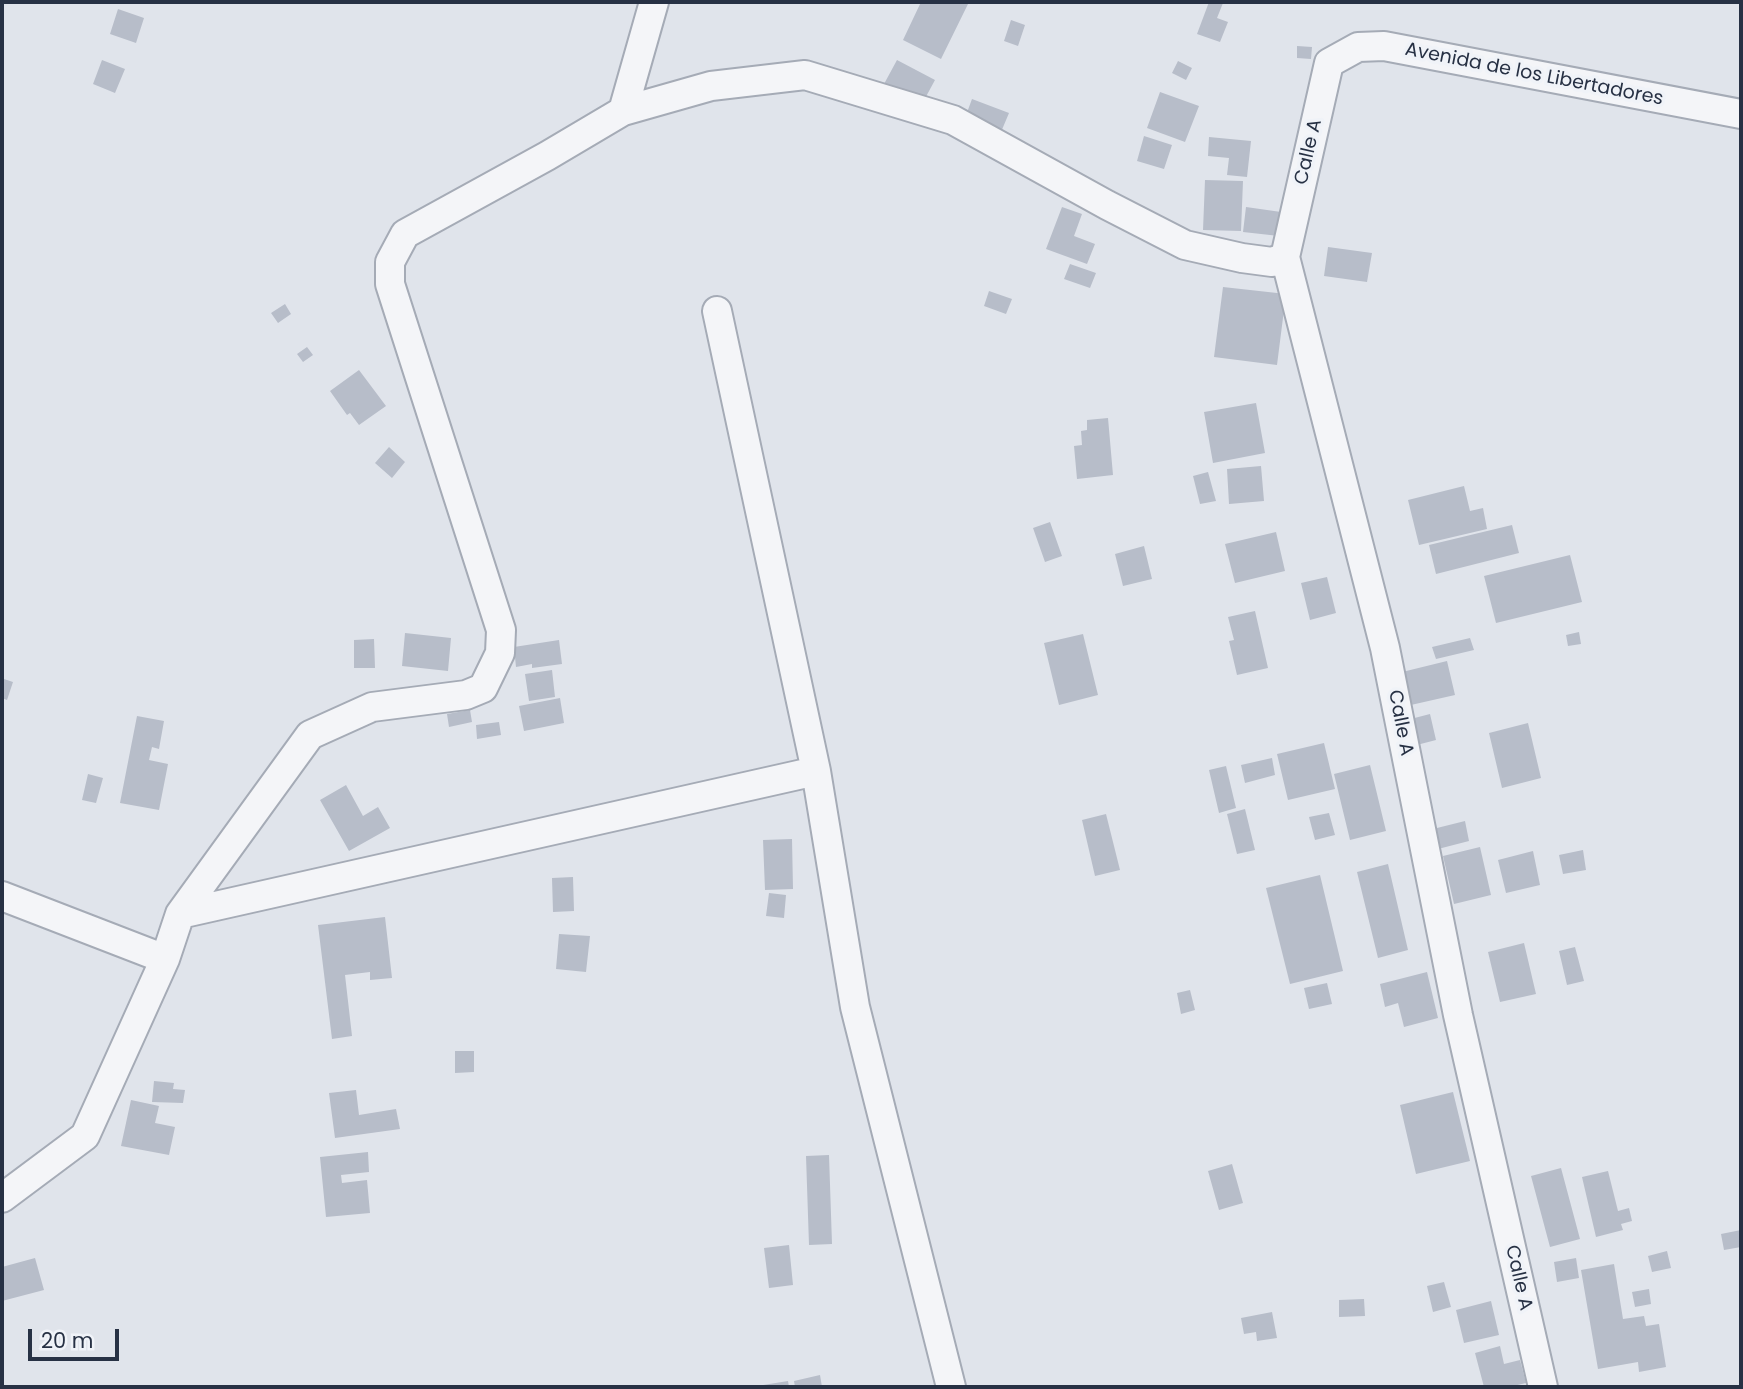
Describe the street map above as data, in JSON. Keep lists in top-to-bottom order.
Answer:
{
  "streets": {
    "street": ["Avenida de los Libertadores", "Calle A"]
  },
  "crossings": [
    ["Avenida de los Libertadores", "Calle A"]
  ],
  "scale_bar": "20 m"
}
